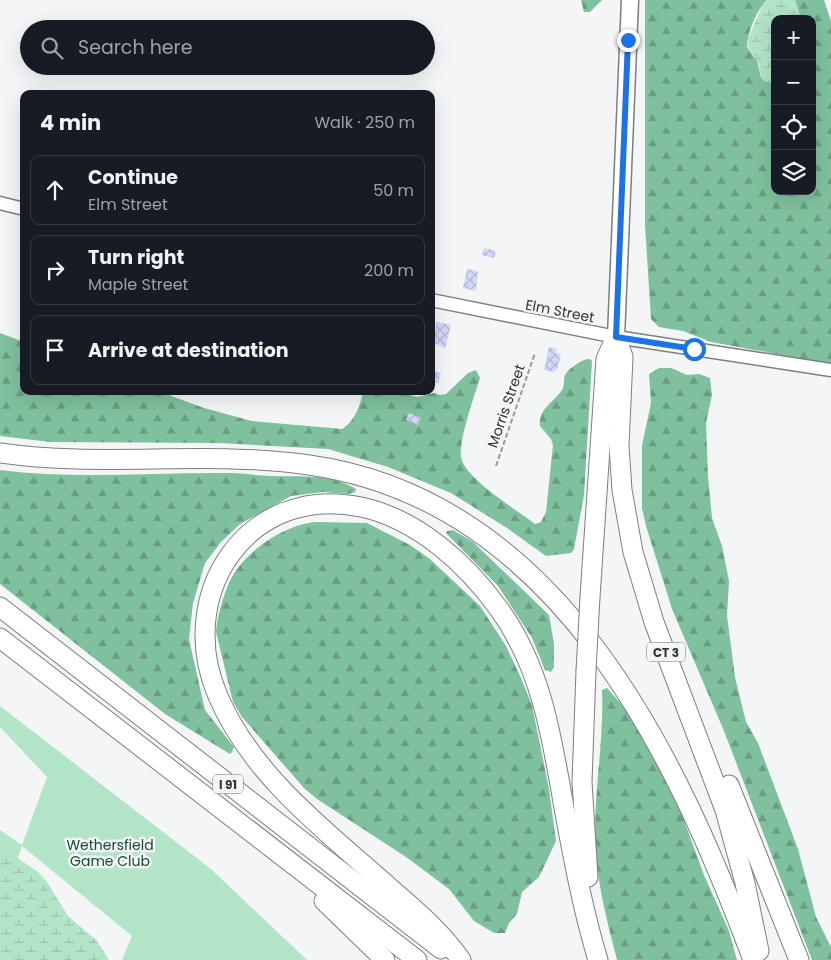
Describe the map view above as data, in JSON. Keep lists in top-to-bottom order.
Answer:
{
  "streets": {
    "highway": ["CT 3", "I 91"],
    "street": ["Elm Street"],
    "path": ["Morris Street"]
  },
  "crossings": [
    ["Elm Street", "CT 3"]
  ],
  "parks": ["Wethersfield Game Club"],
  "page": {
    "map_buttons": ["+", "−"],
    "search": "Search here",
    "heading": ["4 min", "Walk · 250 m"],
    "list": [
      ["Continue", "Elm Street", "50 m"],
      ["Turn right", "Maple Street", "200 m"],
      "Arrive at destination"
    ]
  }
}
